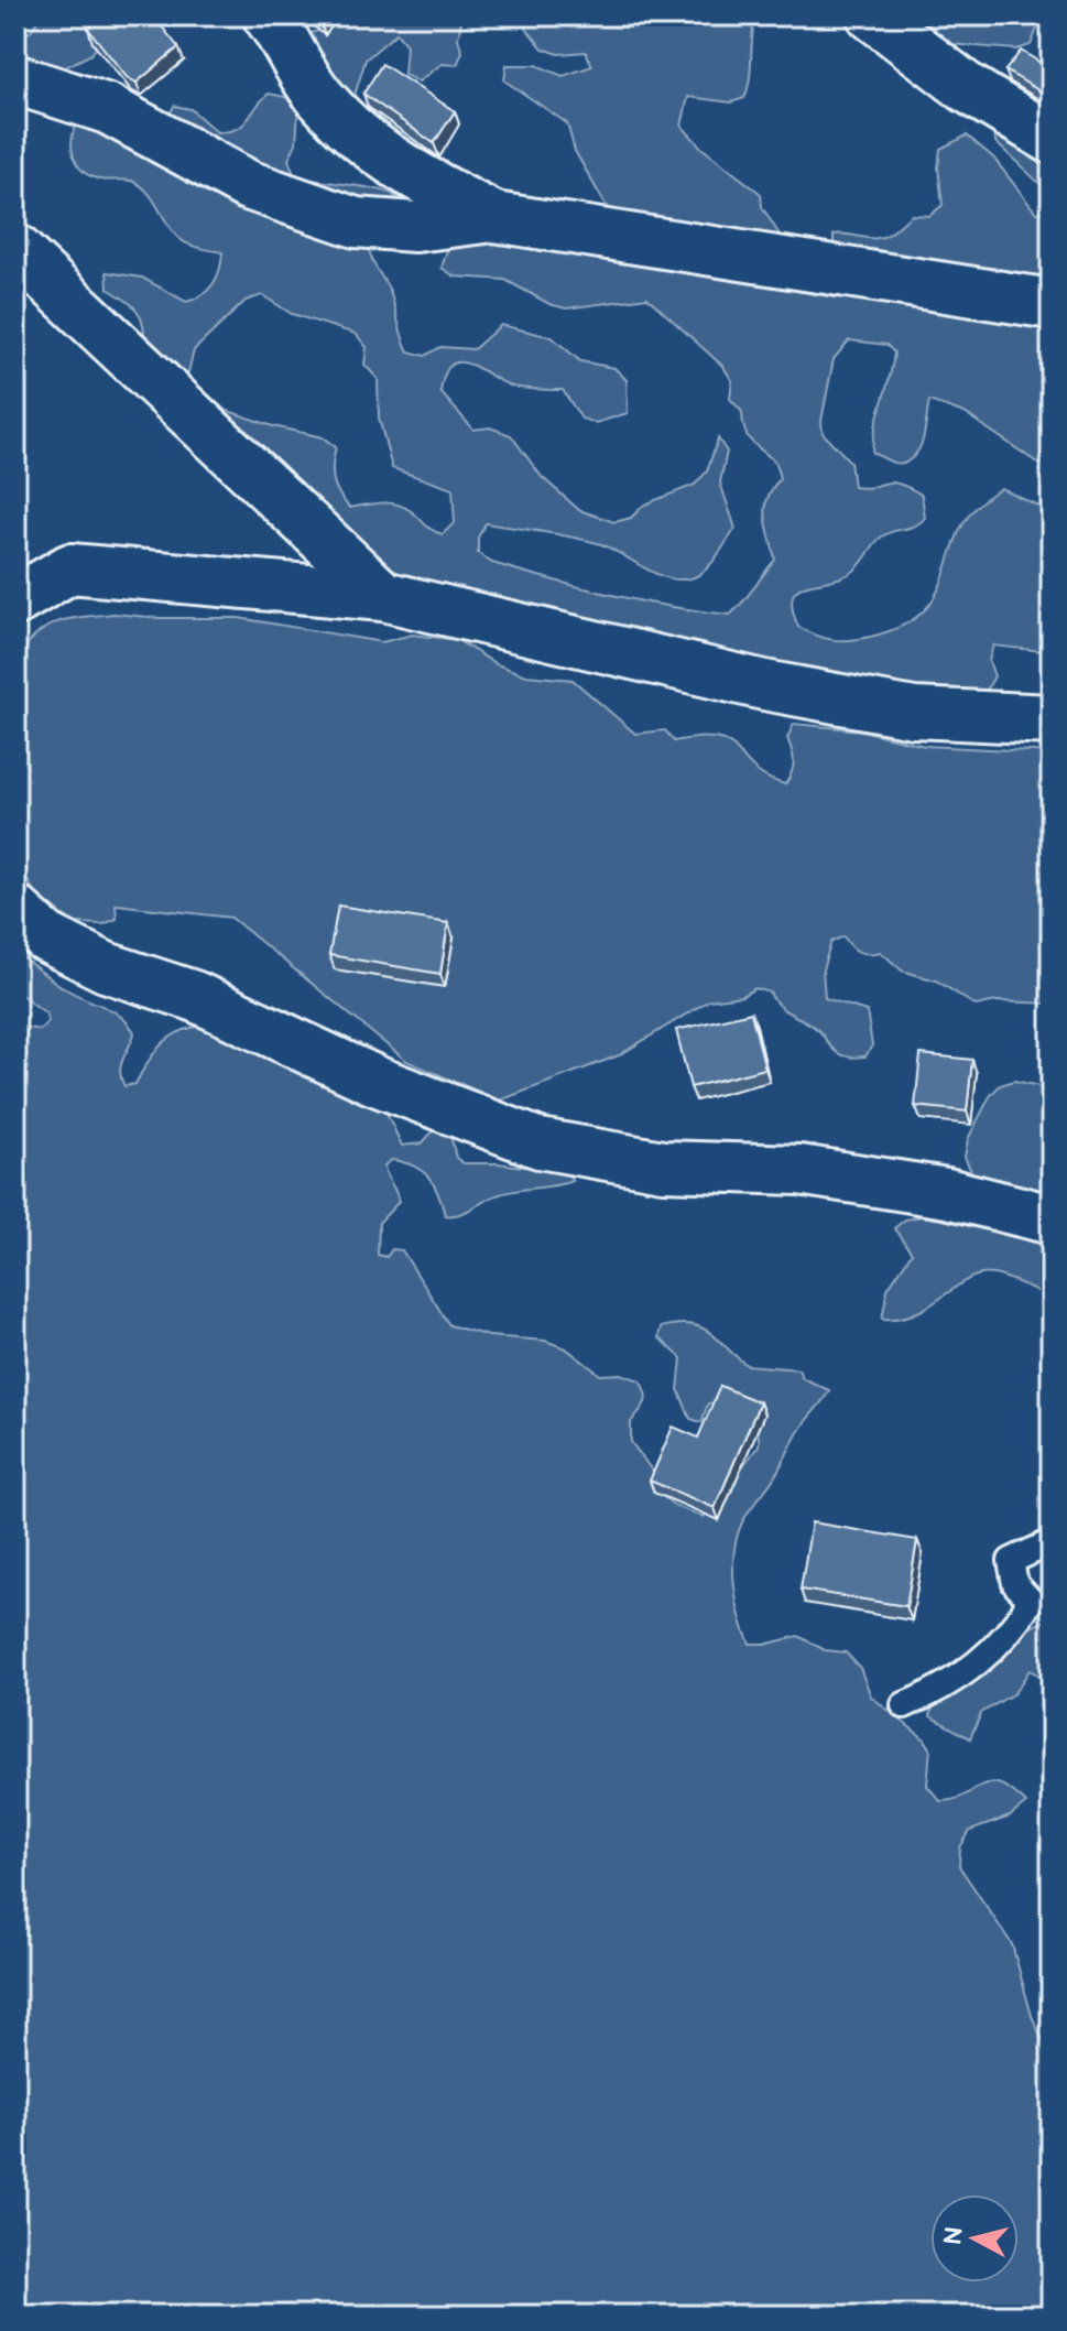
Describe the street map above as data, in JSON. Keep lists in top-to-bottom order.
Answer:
{
  "north": "left"
}
